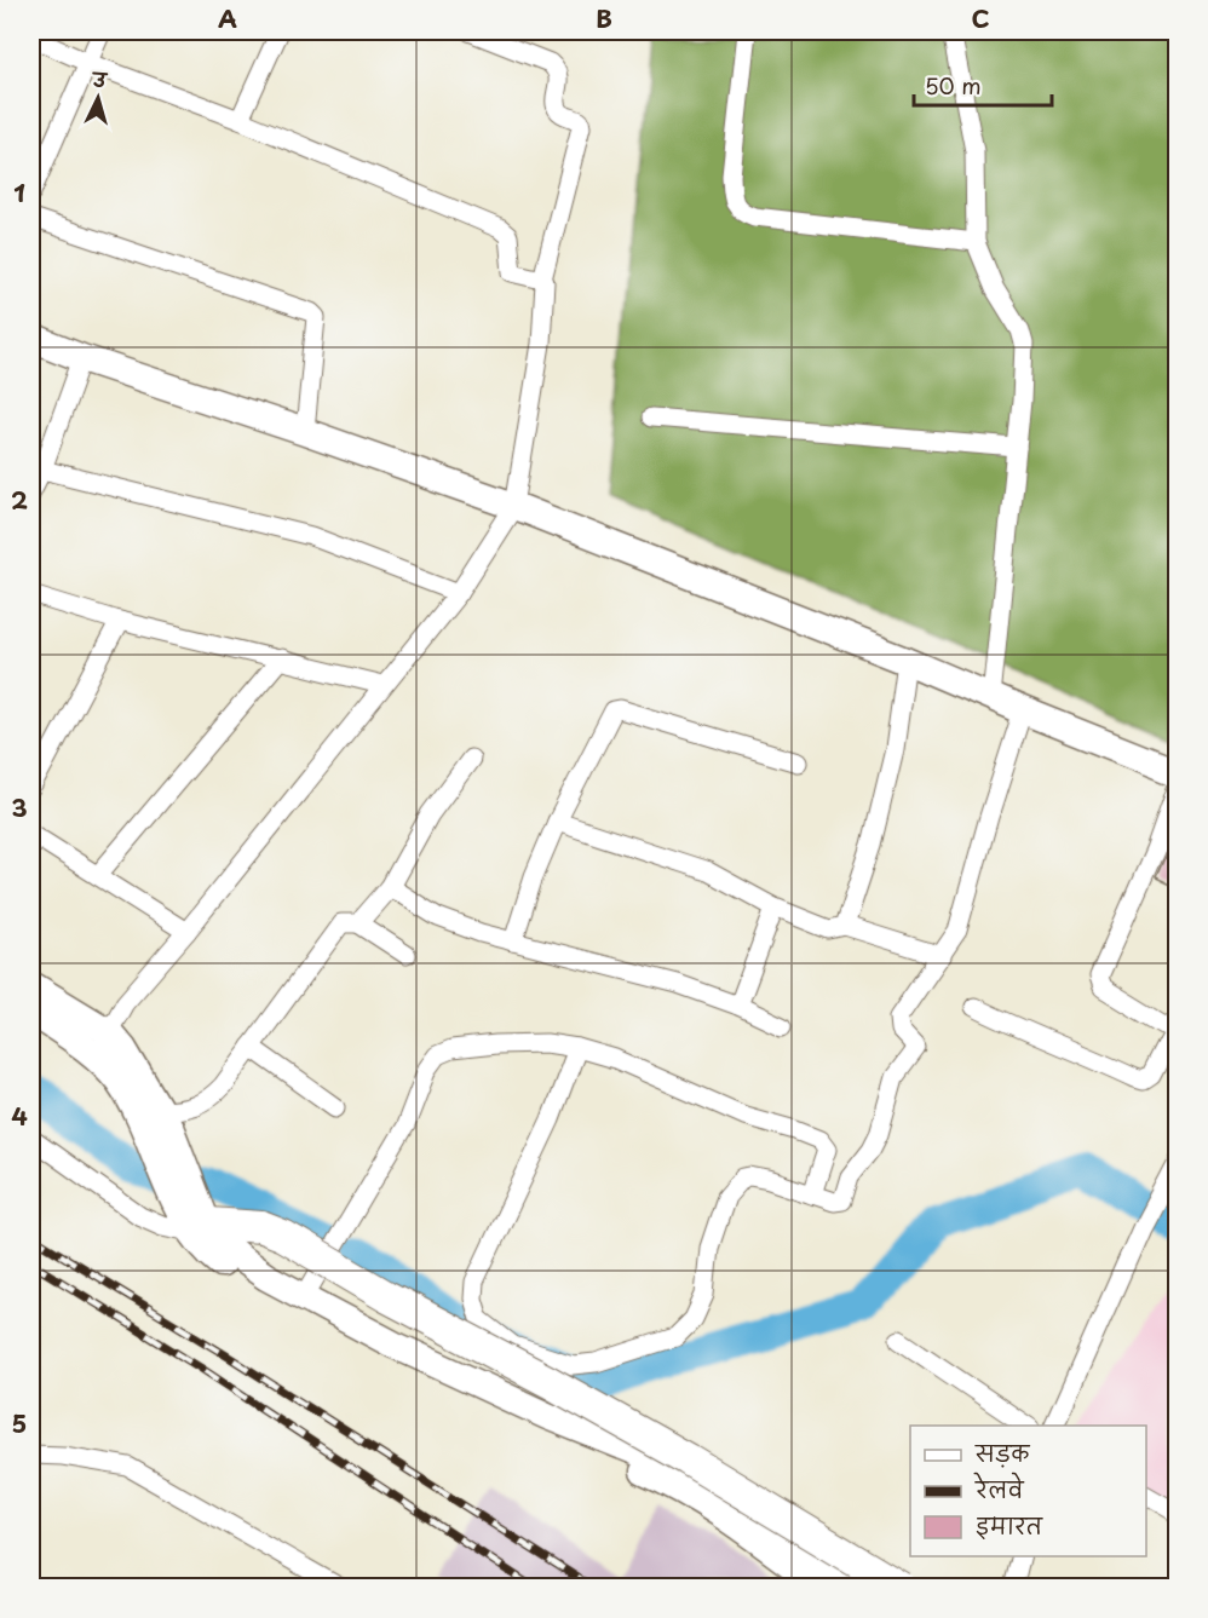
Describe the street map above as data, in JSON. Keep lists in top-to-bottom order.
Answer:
{
  "legend": ["सड़क", "रेलवे", "इमारत"],
  "scale_bar": "50 m",
  "north": "top",
  "grid": {
    "columns": ["A", "B", "C"],
    "rows": [
      "1",
      "2",
      "3",
      "4",
      "5"
    ]
  }
}
